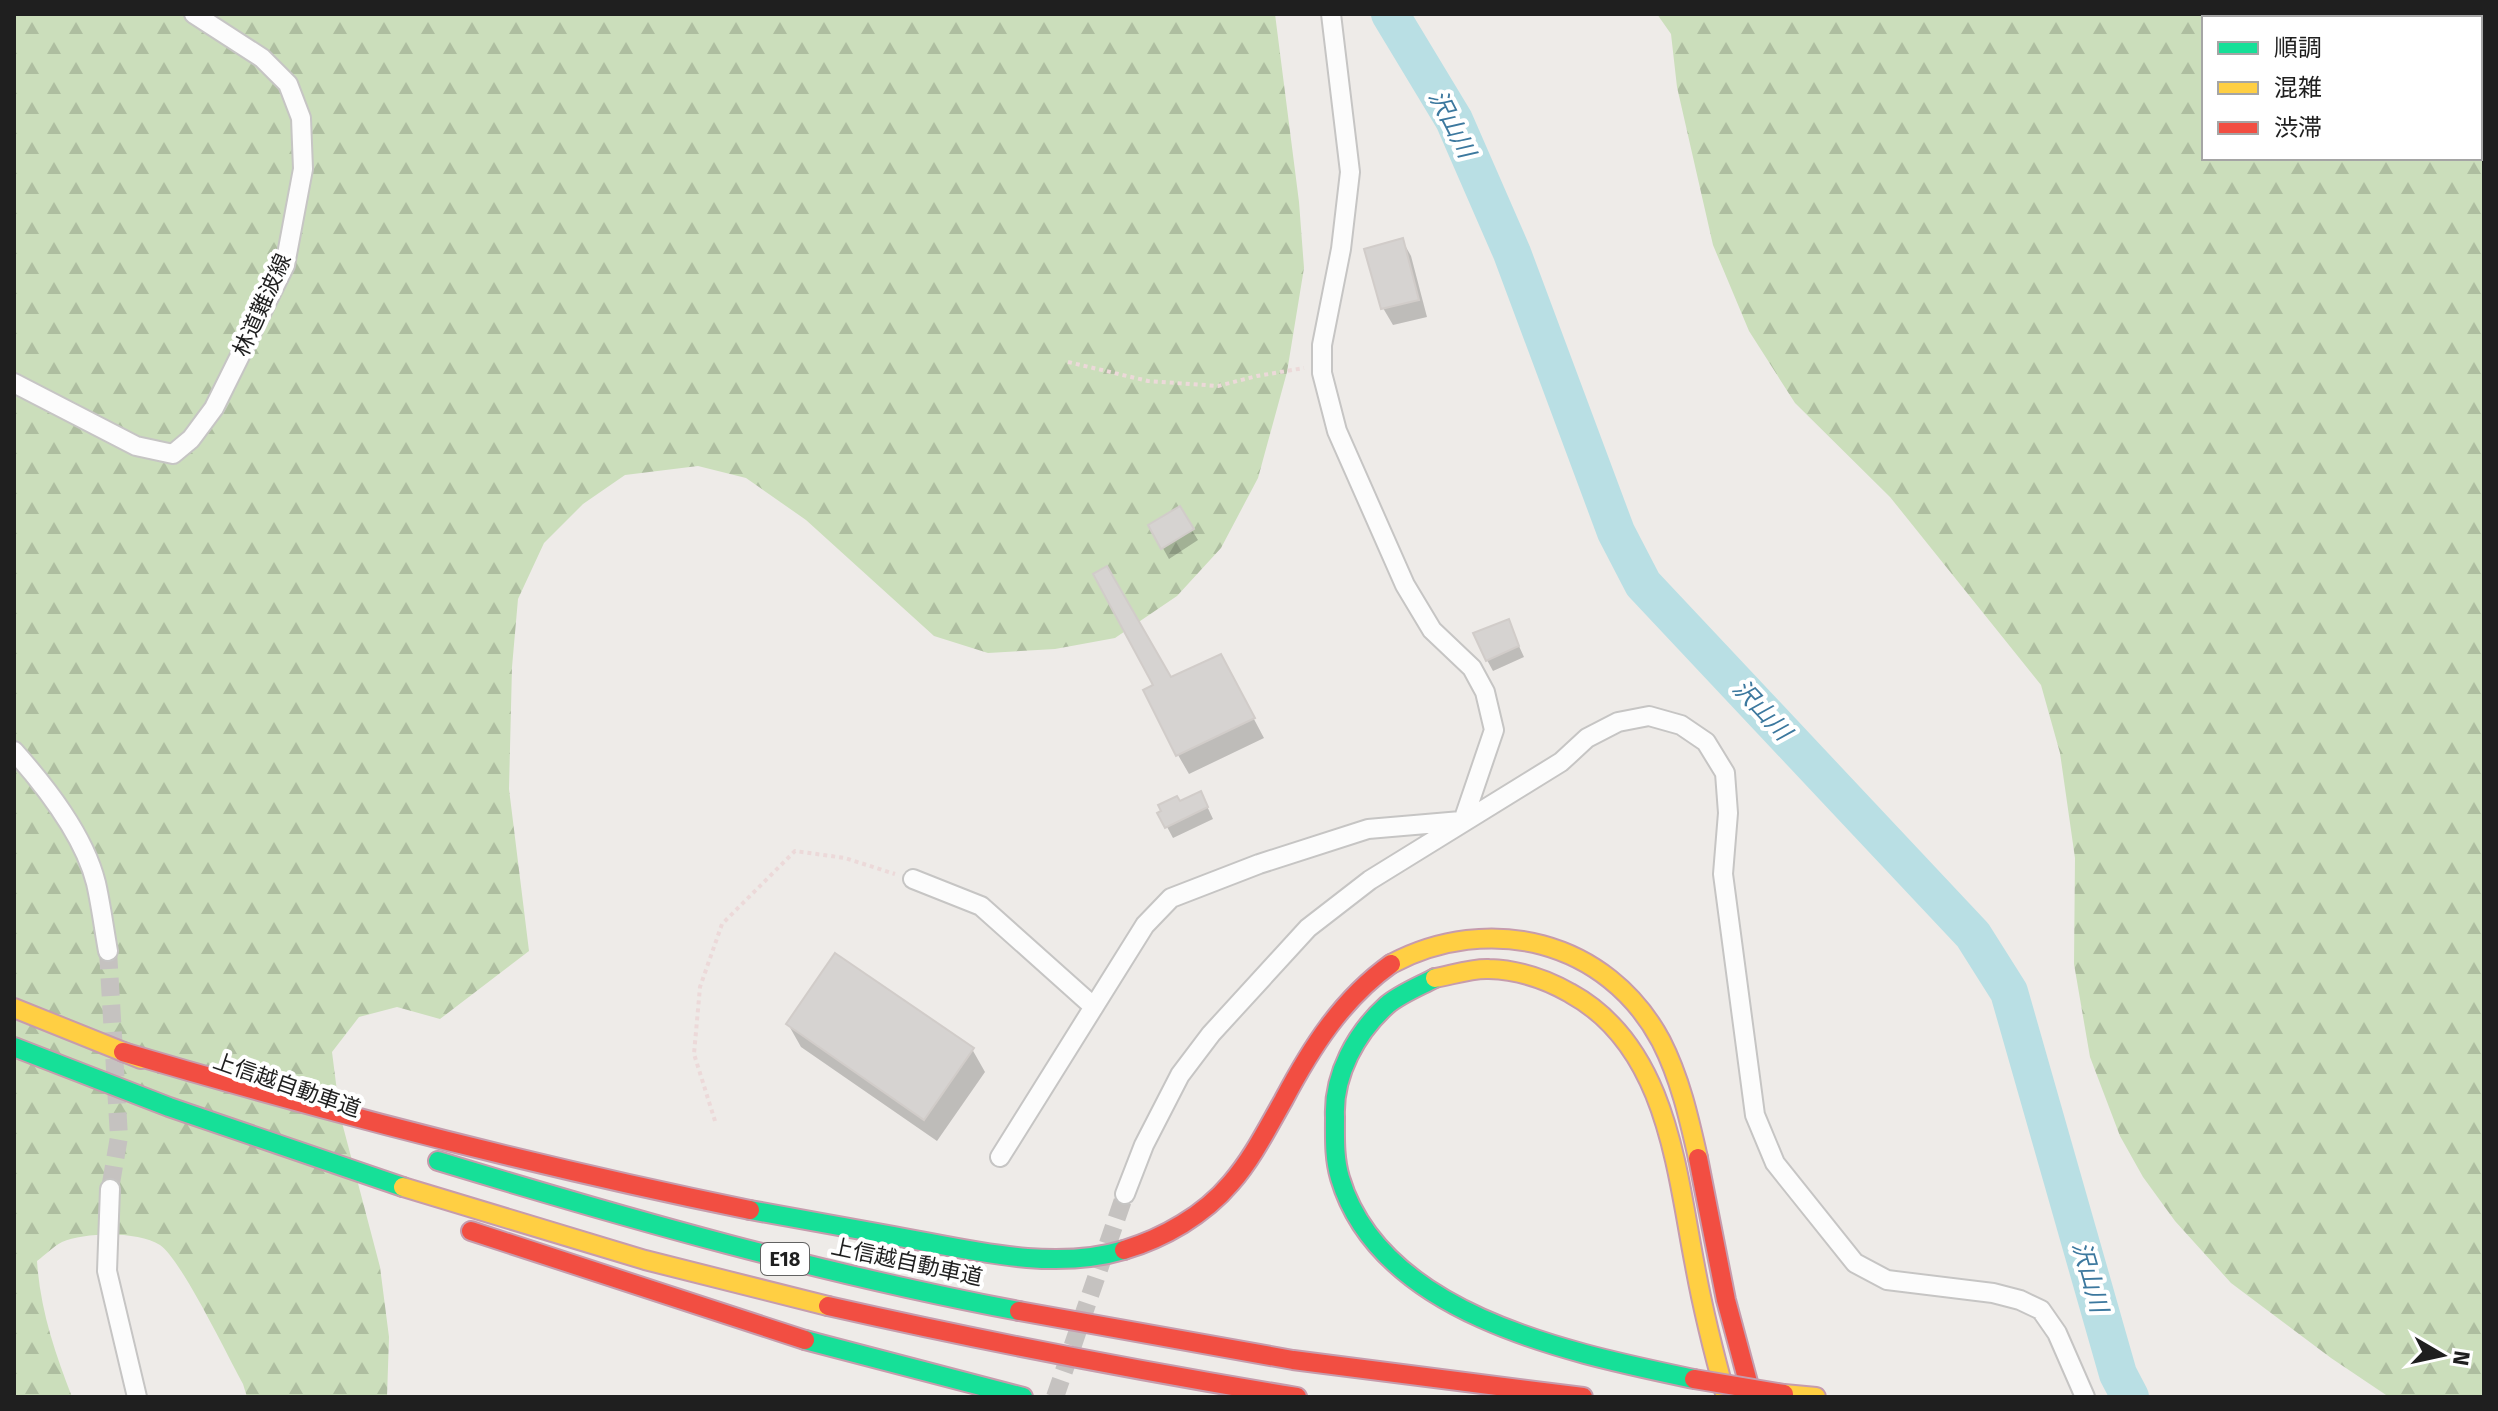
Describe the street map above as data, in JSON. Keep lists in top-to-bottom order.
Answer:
{
  "streets": {
    "highway": ["上信越自動車道", "E18"],
    "street": ["林道難波線"]
  },
  "water": ["沢山川"],
  "legend": ["順調", "混雑", "渋滞"],
  "north": "right"
}
